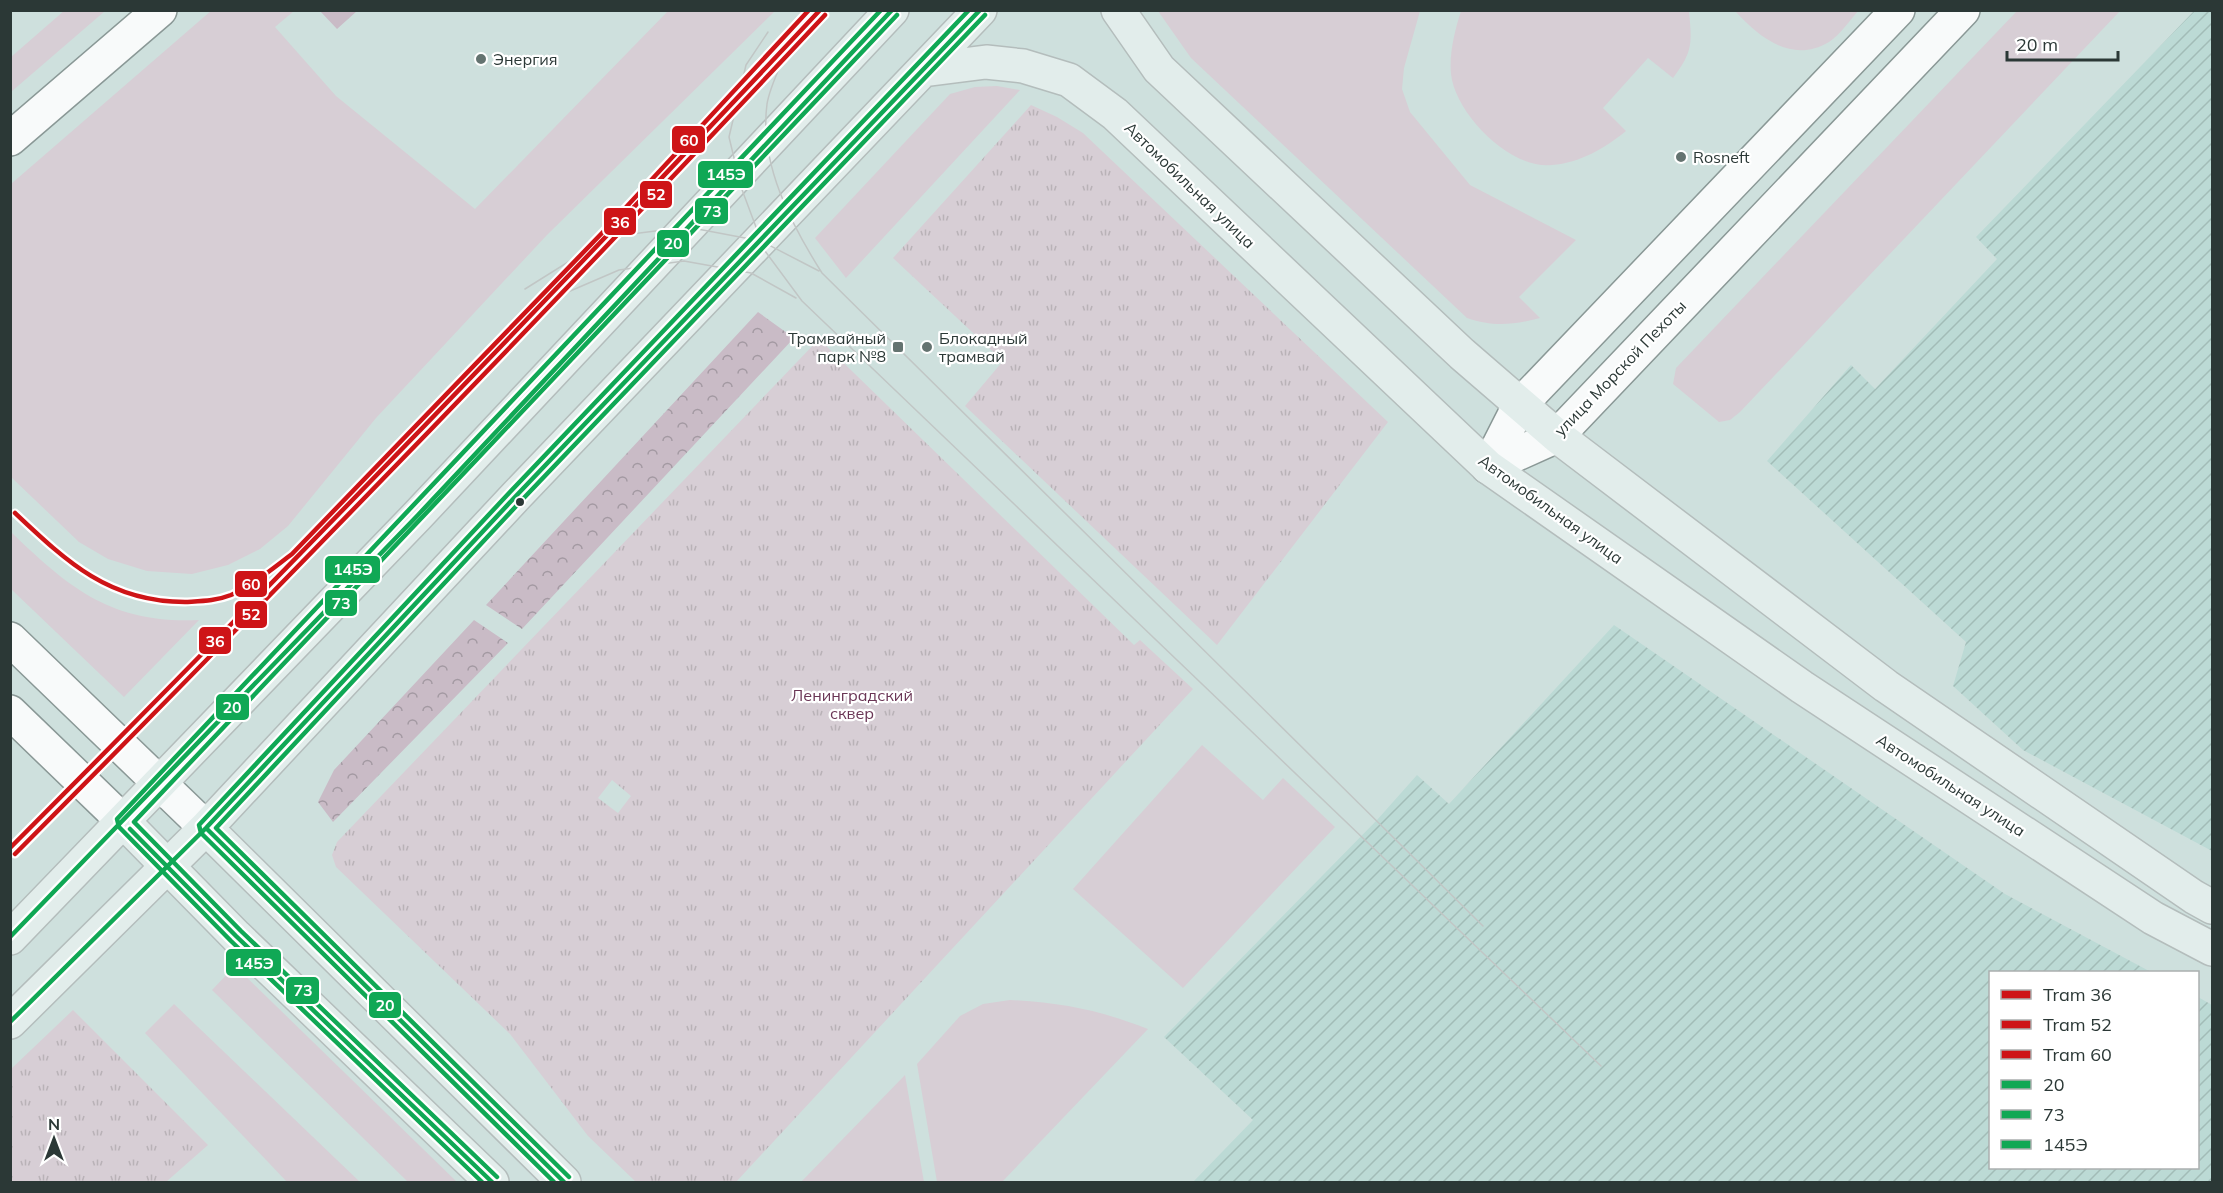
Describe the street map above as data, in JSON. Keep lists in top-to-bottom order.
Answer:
{
  "streets": {
    "main road": ["Автомобильная улица"],
    "street": ["улица Морской Пехоты"]
  },
  "crossings": [
    ["Автомобильная улица", "улица Морской Пехоты"]
  ],
  "parks": ["Ленинградский сквер"],
  "places": {
    "other": ["Энергия", "Rosneft", "Блокадный трамвай"],
    "transit": ["Трамвайный парк №8"]
  },
  "lines": [
    "tram line 36",
    "tram line 60",
    "transit line 20",
    "transit line 145Э",
    "tram line 52",
    "transit line 73"
  ],
  "legend": [
    "Tram 36",
    "Tram 52",
    "Tram 60",
    "20",
    "73",
    "145Э"
  ],
  "scale_bar": "20 m",
  "north": "top"
}
